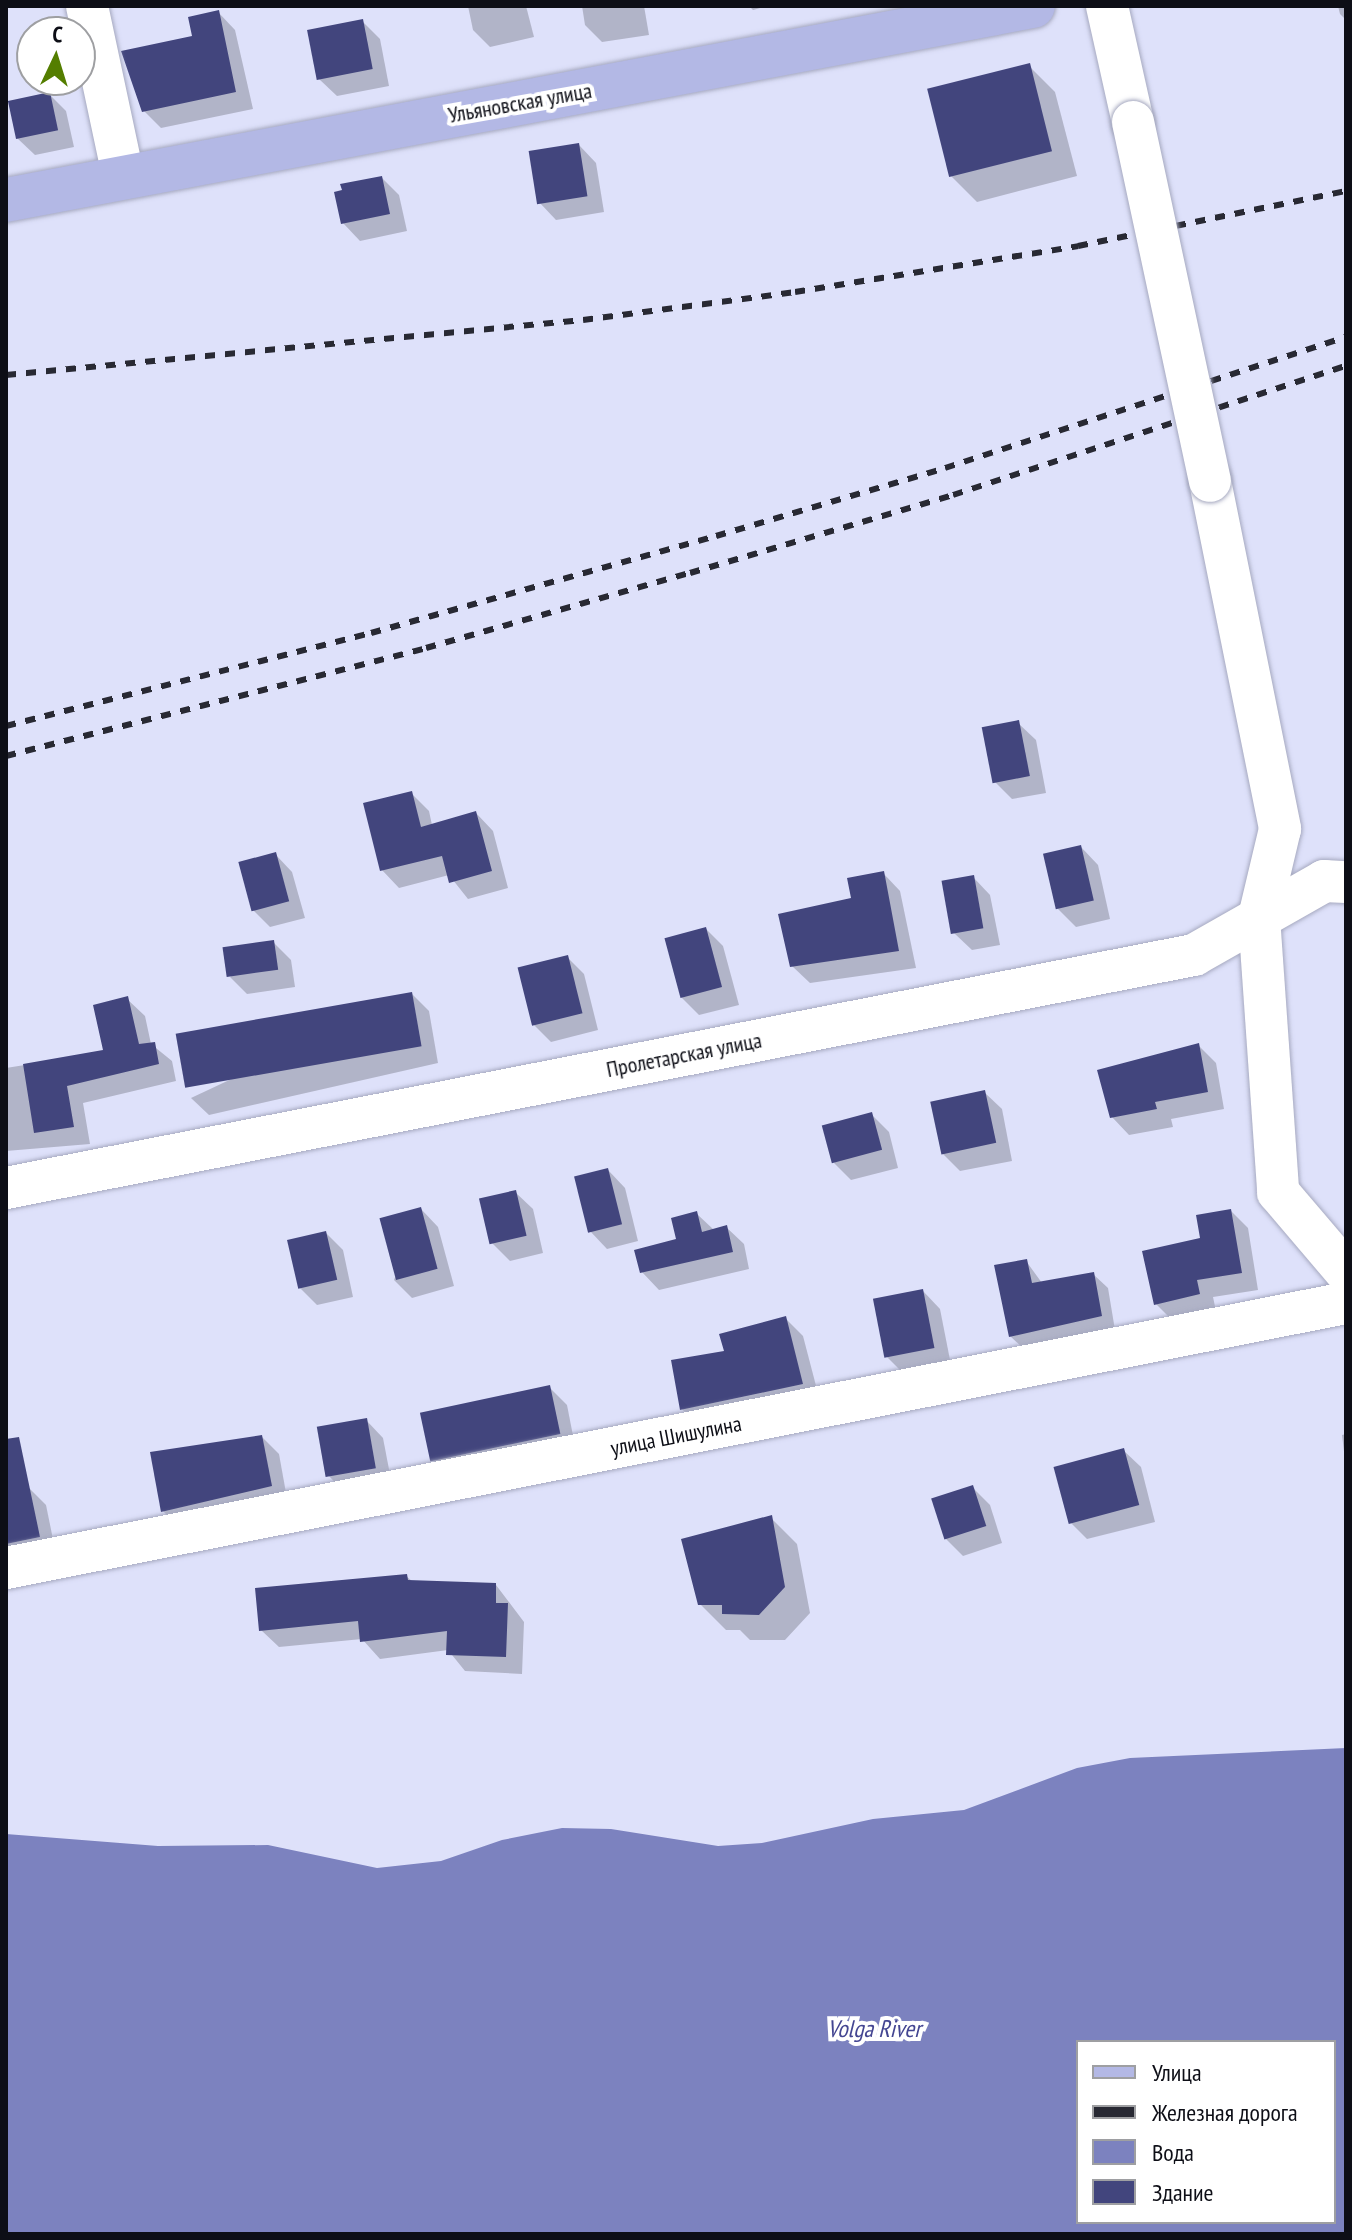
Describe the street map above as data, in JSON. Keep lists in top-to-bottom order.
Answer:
{
  "streets": {
    "main road": ["Ульяновская улица"],
    "street": ["Пролетарская улица", "улица Шишулина"]
  },
  "water": ["Volga River"],
  "legend": [
    "Улица",
    "Железная дорога",
    "Вода",
    "Здание"
  ],
  "north": "top"
}
